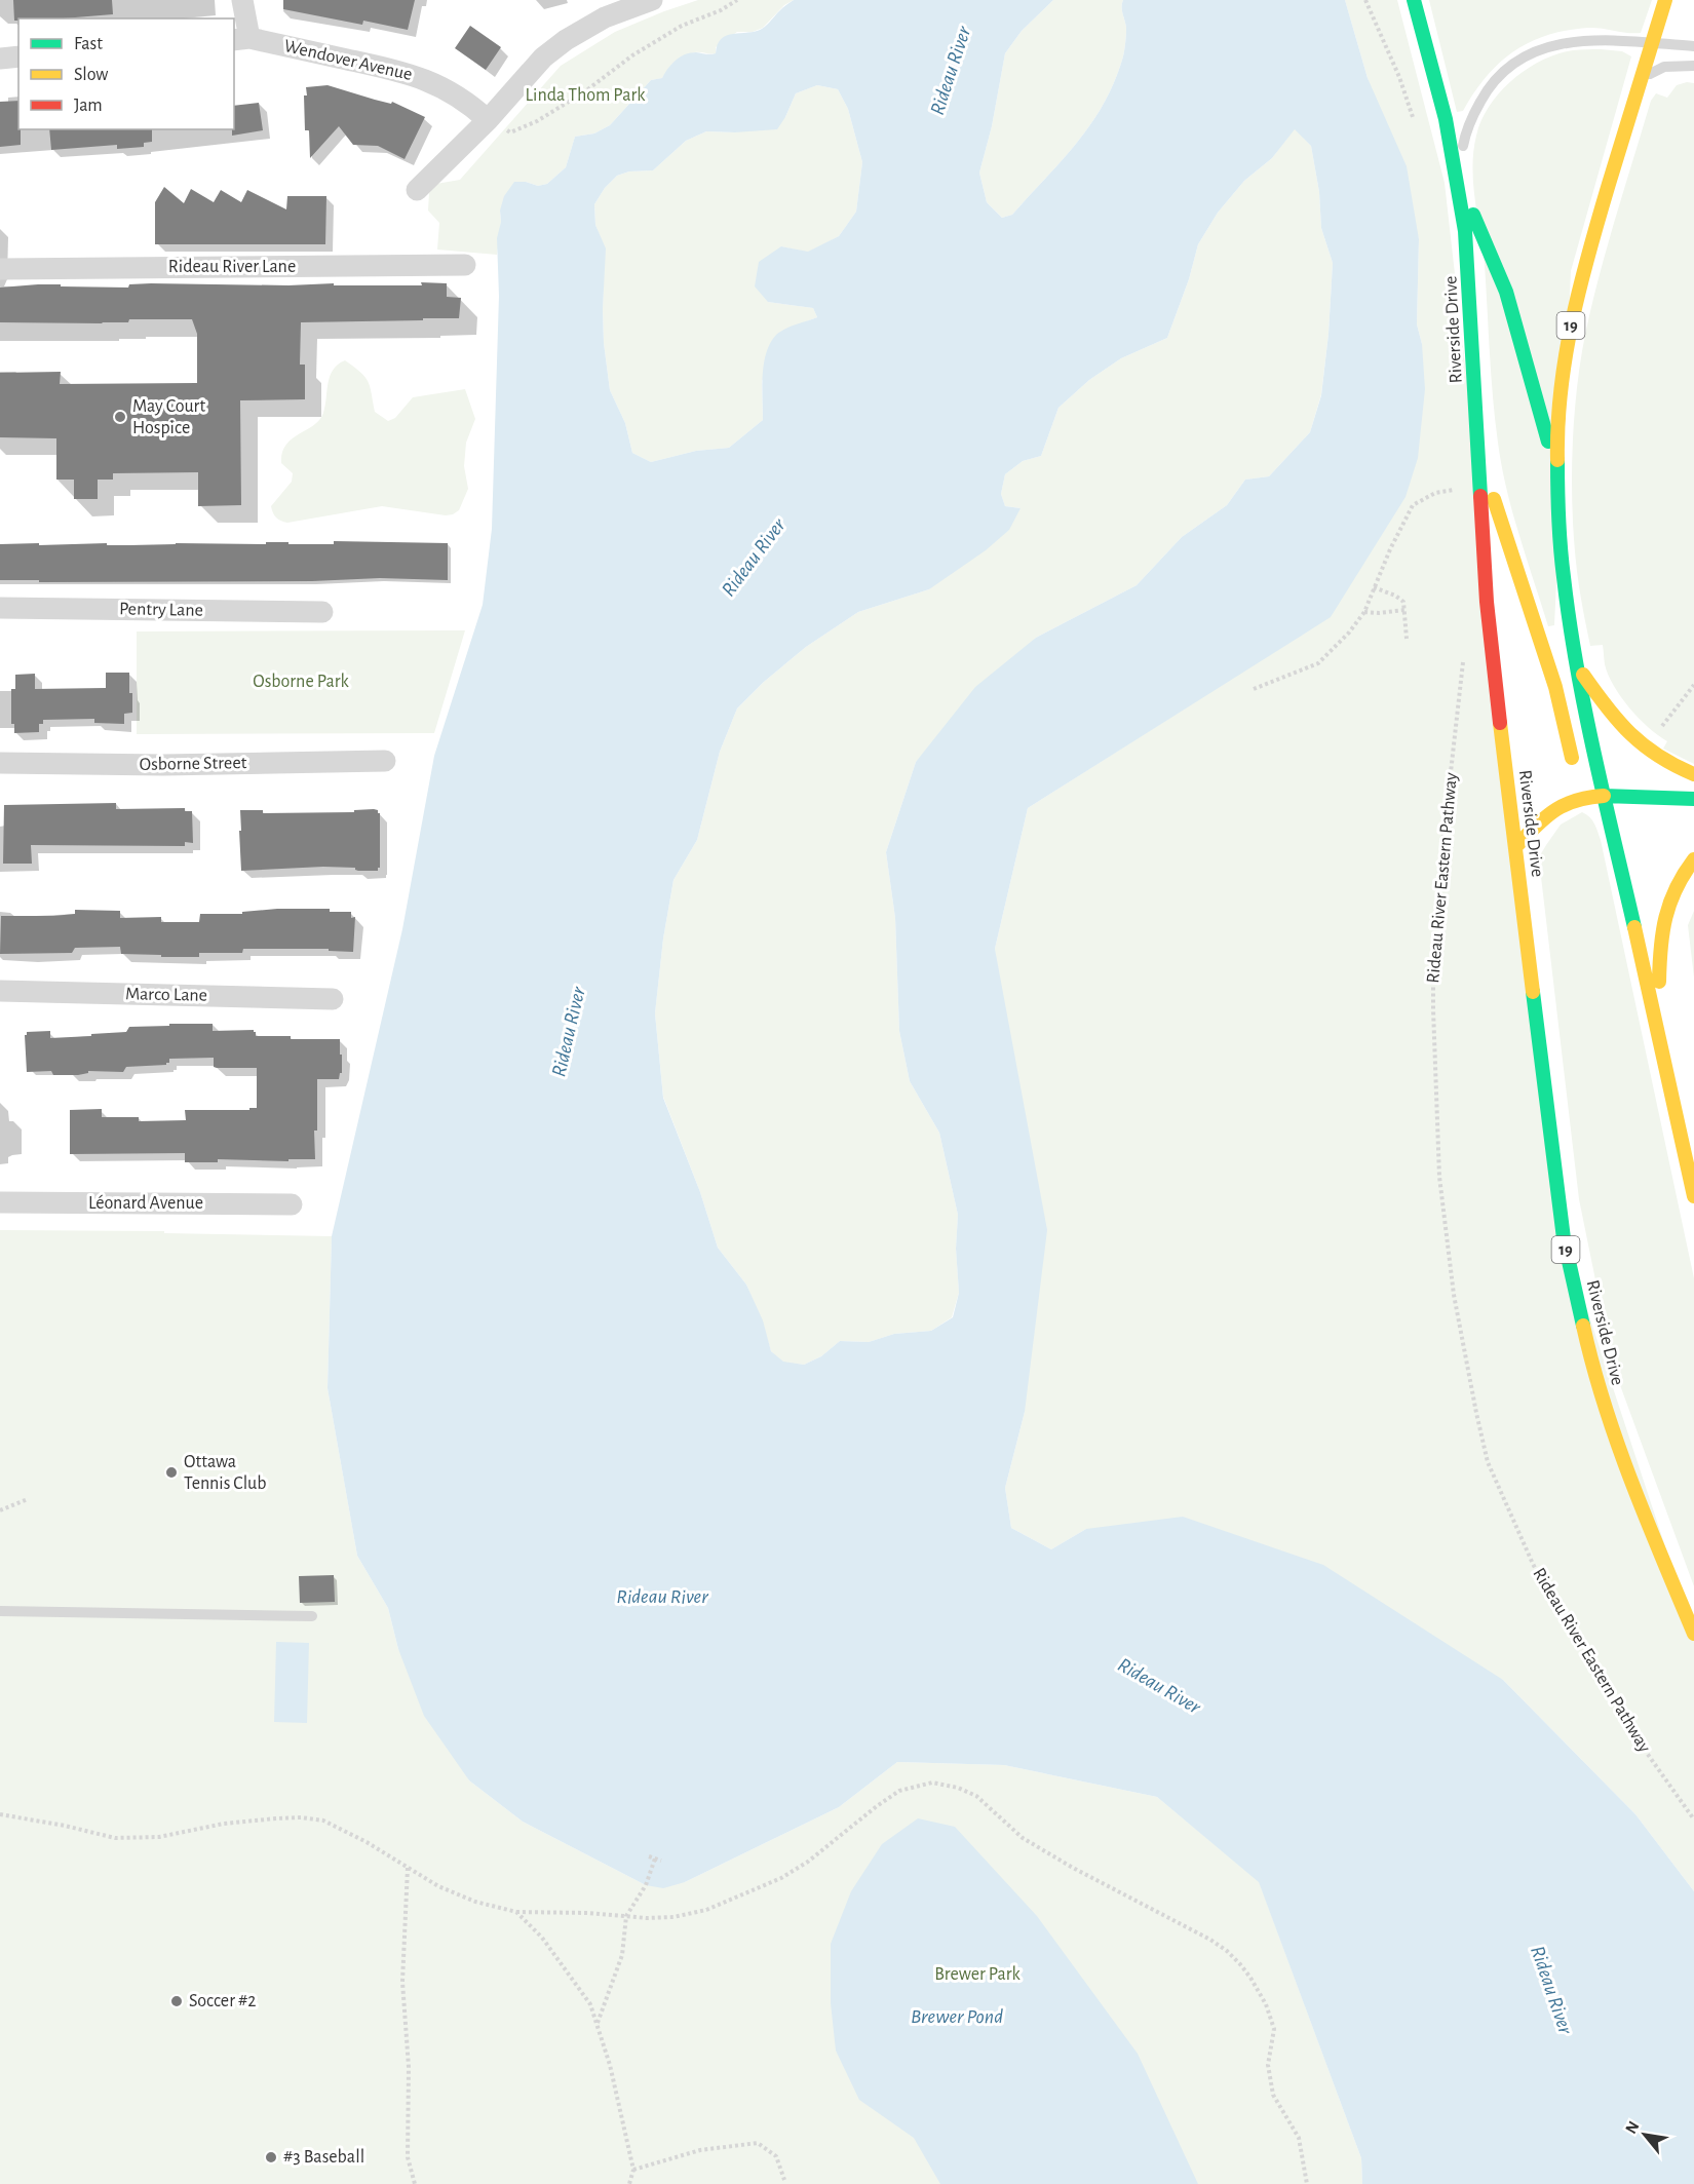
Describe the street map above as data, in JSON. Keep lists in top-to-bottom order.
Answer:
{
  "streets": {
    "main road": ["19", "Riverside Drive"],
    "street": [
      "Wendover Avenue",
      "Rideau River Lane",
      "Pentry Lane",
      "Osborne Street",
      "Marco Lane",
      "Léonard Avenue"
    ],
    "path": ["Rideau River Eastern Pathway"]
  },
  "water": ["Rideau River", "Brewer Pond"],
  "parks": ["Linda Thom Park", "Osborne Park", "Brewer Park"],
  "places": [
    "May Court Hospice",
    "Ottawa Tennis Club",
    "Soccer #2",
    "#3 Baseball"
  ],
  "legend": ["Fast", "Slow", "Jam"],
  "north": "top left"
}
